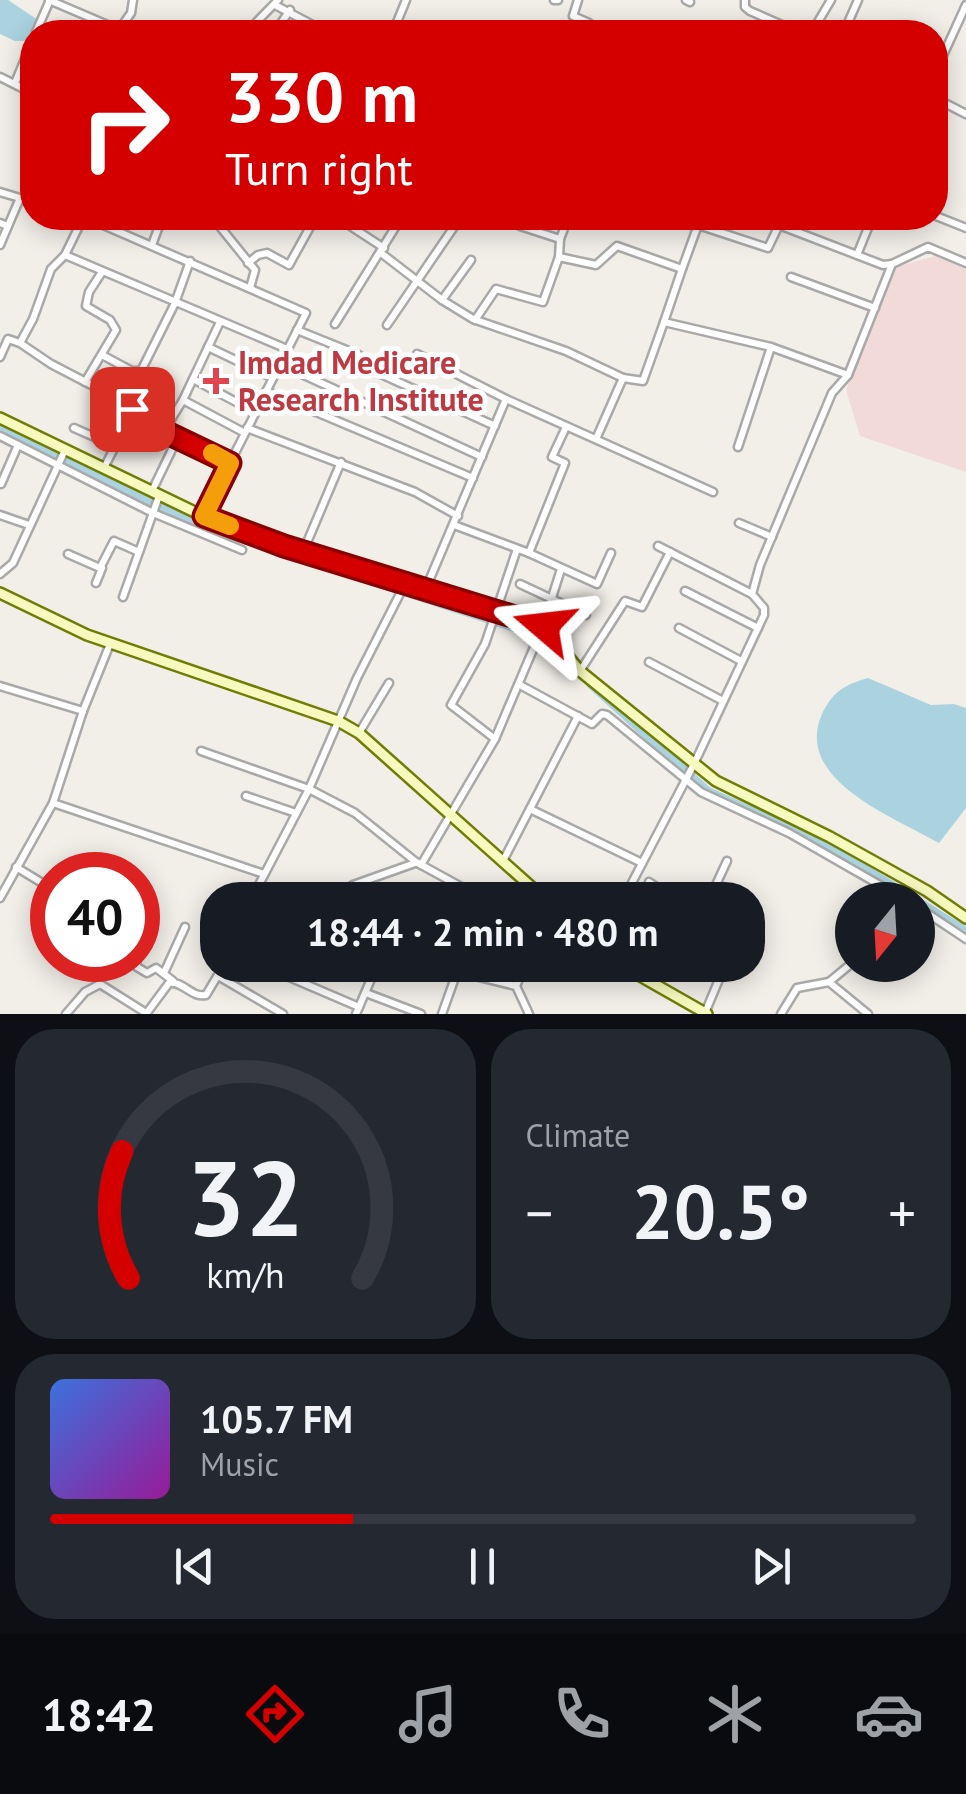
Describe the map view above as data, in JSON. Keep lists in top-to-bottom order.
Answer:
{
  "places": {
    "health": ["Imdad Medicare Research Institute"]
  },
  "north": "bottom",
  "page": {
    "turn": ["330 m", "Turn right"],
    "limit": "40",
    "trip": "18:44 · 2 min · 480 m",
    "tile": "Climate",
    "heat": ["−", "20.5°", "+"],
    "song": ["105.7 FM", "Music"],
    "tabs": "18:42",
    "gauge": ["32", "km/h"]
  }
}
